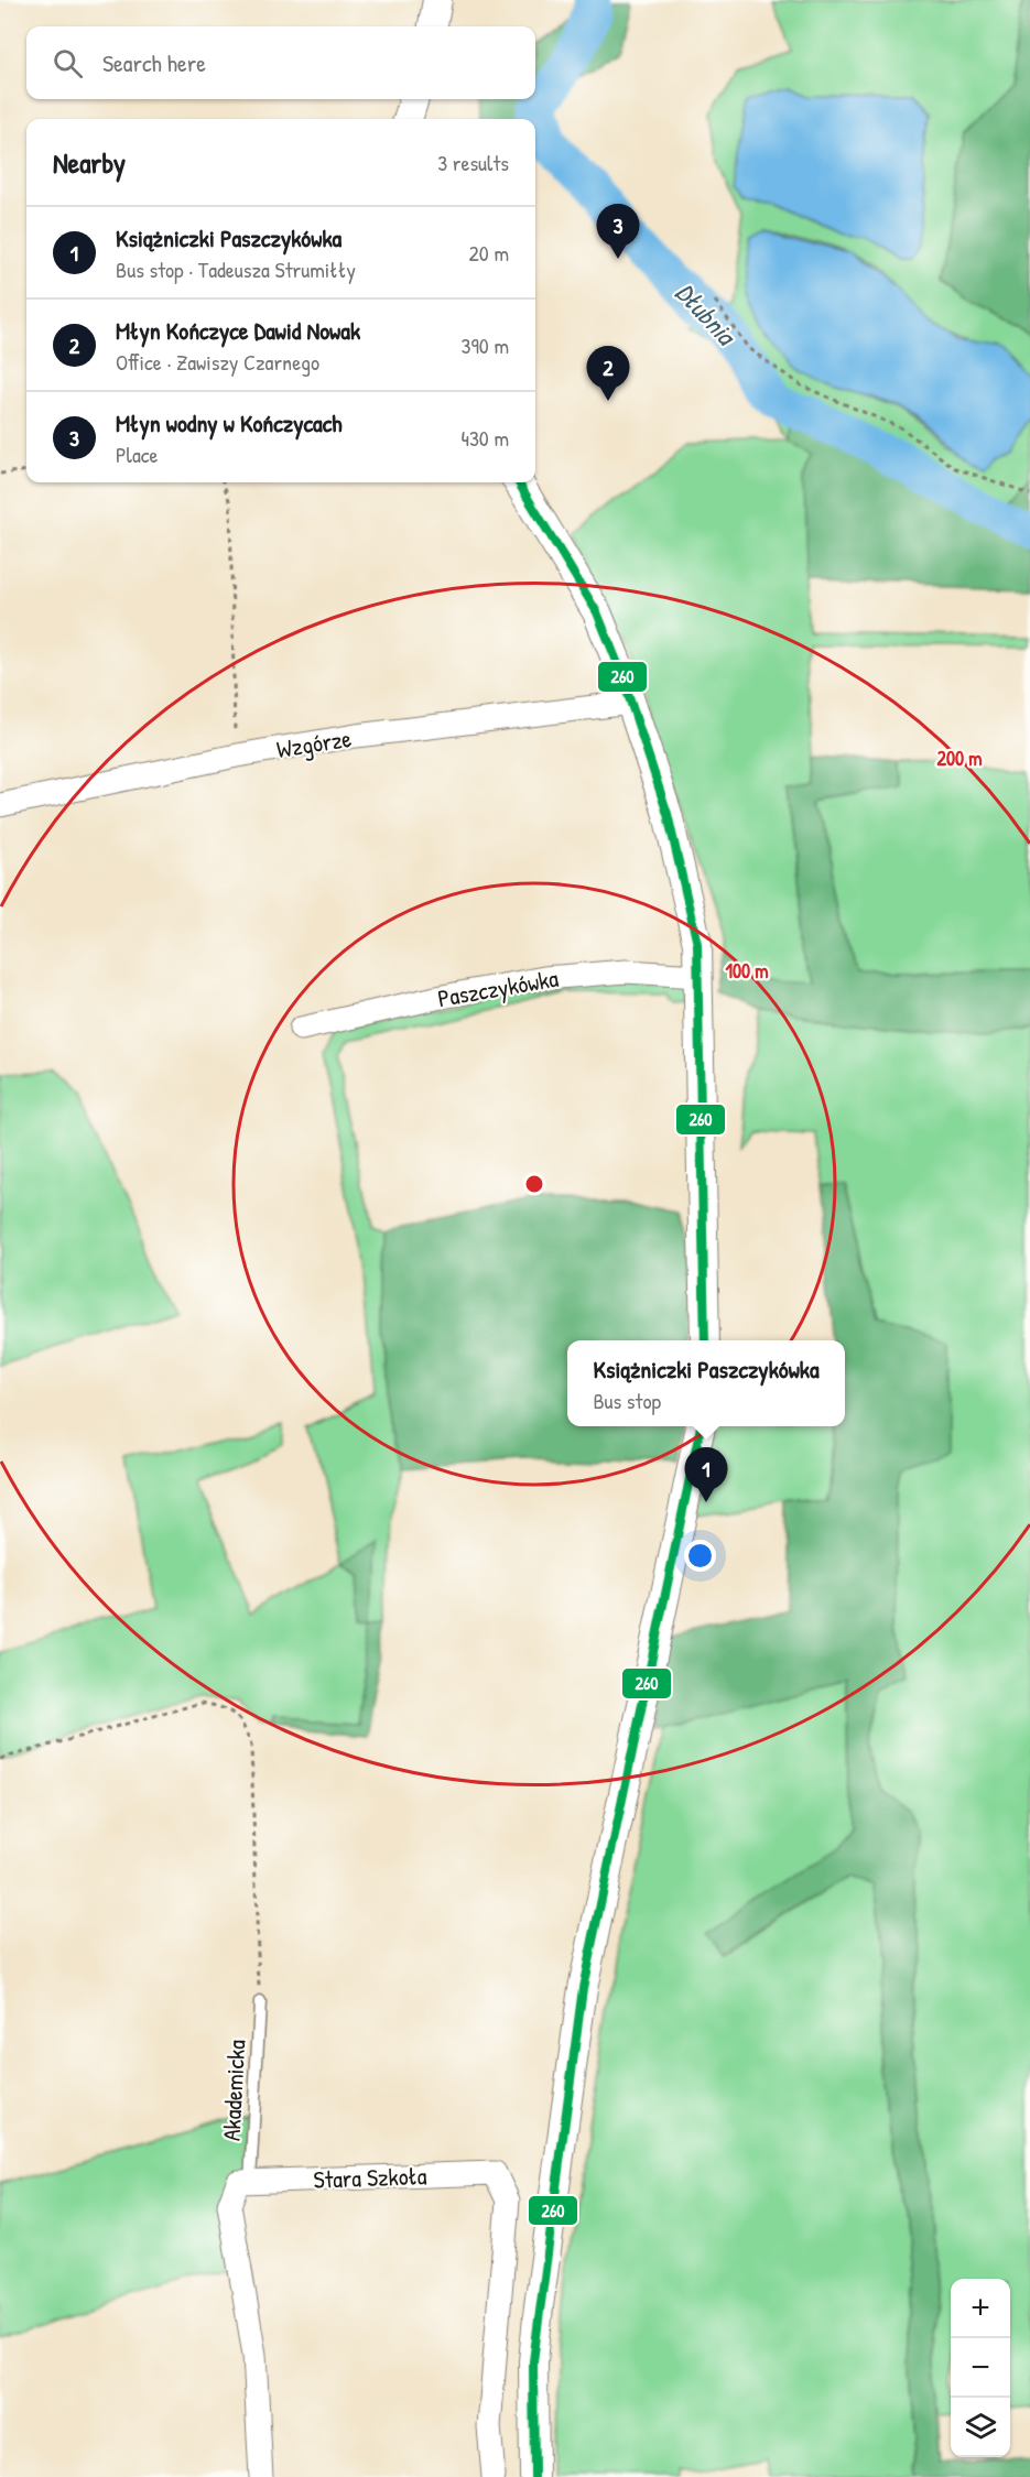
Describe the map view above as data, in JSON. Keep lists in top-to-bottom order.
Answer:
{
  "streets": {
    "street": ["Wzgórze", "Paszczykówka", "Stara Szkoła"],
    "lane": ["Akademicka"]
  },
  "crossings": [
    ["Akademicka", "Stara Szkoła"]
  ],
  "water": ["Dłubnia"],
  "lines": ["transit line 260"],
  "page": {
    "search": "Search here",
    "heading": ["Nearby", "3 results"],
    "pins": ["3", "2", "1"],
    "list": [
      {
        "mark": "1",
        "name": "Książniczki Paszczykówka",
        "note": "Bus stop · Tadeusza Strumiłły",
        "value": "20 m"
      },
      {
        "mark": "2",
        "name": "Młyn Kończyce Dawid Nowak",
        "note": "Office · Zawiszy Czarnego",
        "value": "390 m"
      },
      {
        "mark": "3",
        "name": "Młyn wodny w Kończycach",
        "note": "Place",
        "value": "430 m"
      }
    ],
    "popup": ["Książniczki Paszczykówka", "Bus stop"],
    "map_buttons": ["+", "−"]
  },
  "rings": ["200 m", "100 m"]
}
